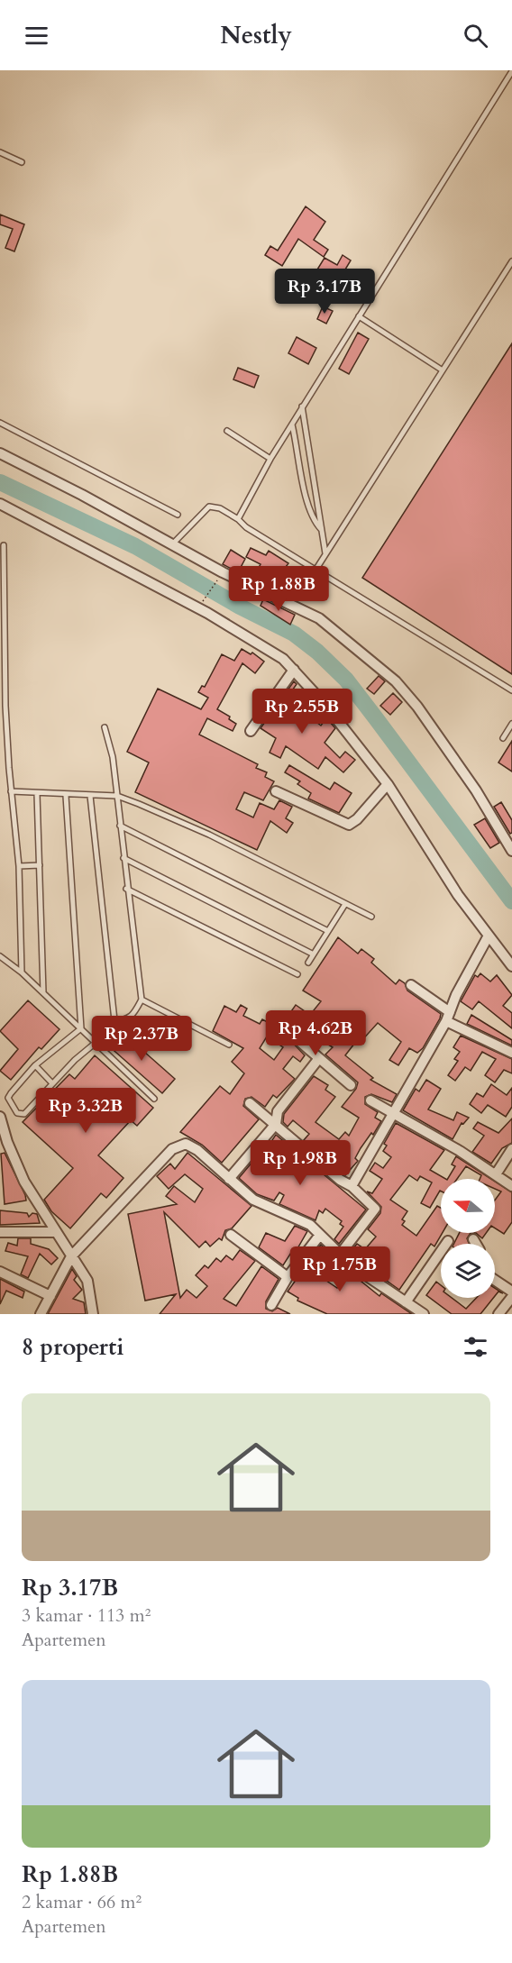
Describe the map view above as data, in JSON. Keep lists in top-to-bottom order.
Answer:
{
  "north": "left",
  "page": {
    "header": "Nestly",
    "price": [
      "Rp 3.17B",
      "Rp 1.88B",
      "Rp 2.55B",
      "Rp 4.62B",
      "Rp 2.37B",
      "Rp 3.32B",
      "Rp 1.98B",
      "Rp 1.75B"
    ],
    "heading": "8 properti",
    "list": [
      {
        "name": "Rp 3.17B",
        "note": "3 kamar · 113 m² · Apartemen"
      },
      {
        "name": "Rp 1.88B",
        "note": "2 kamar · 66 m² · Apartemen"
      }
    ]
  }
}
